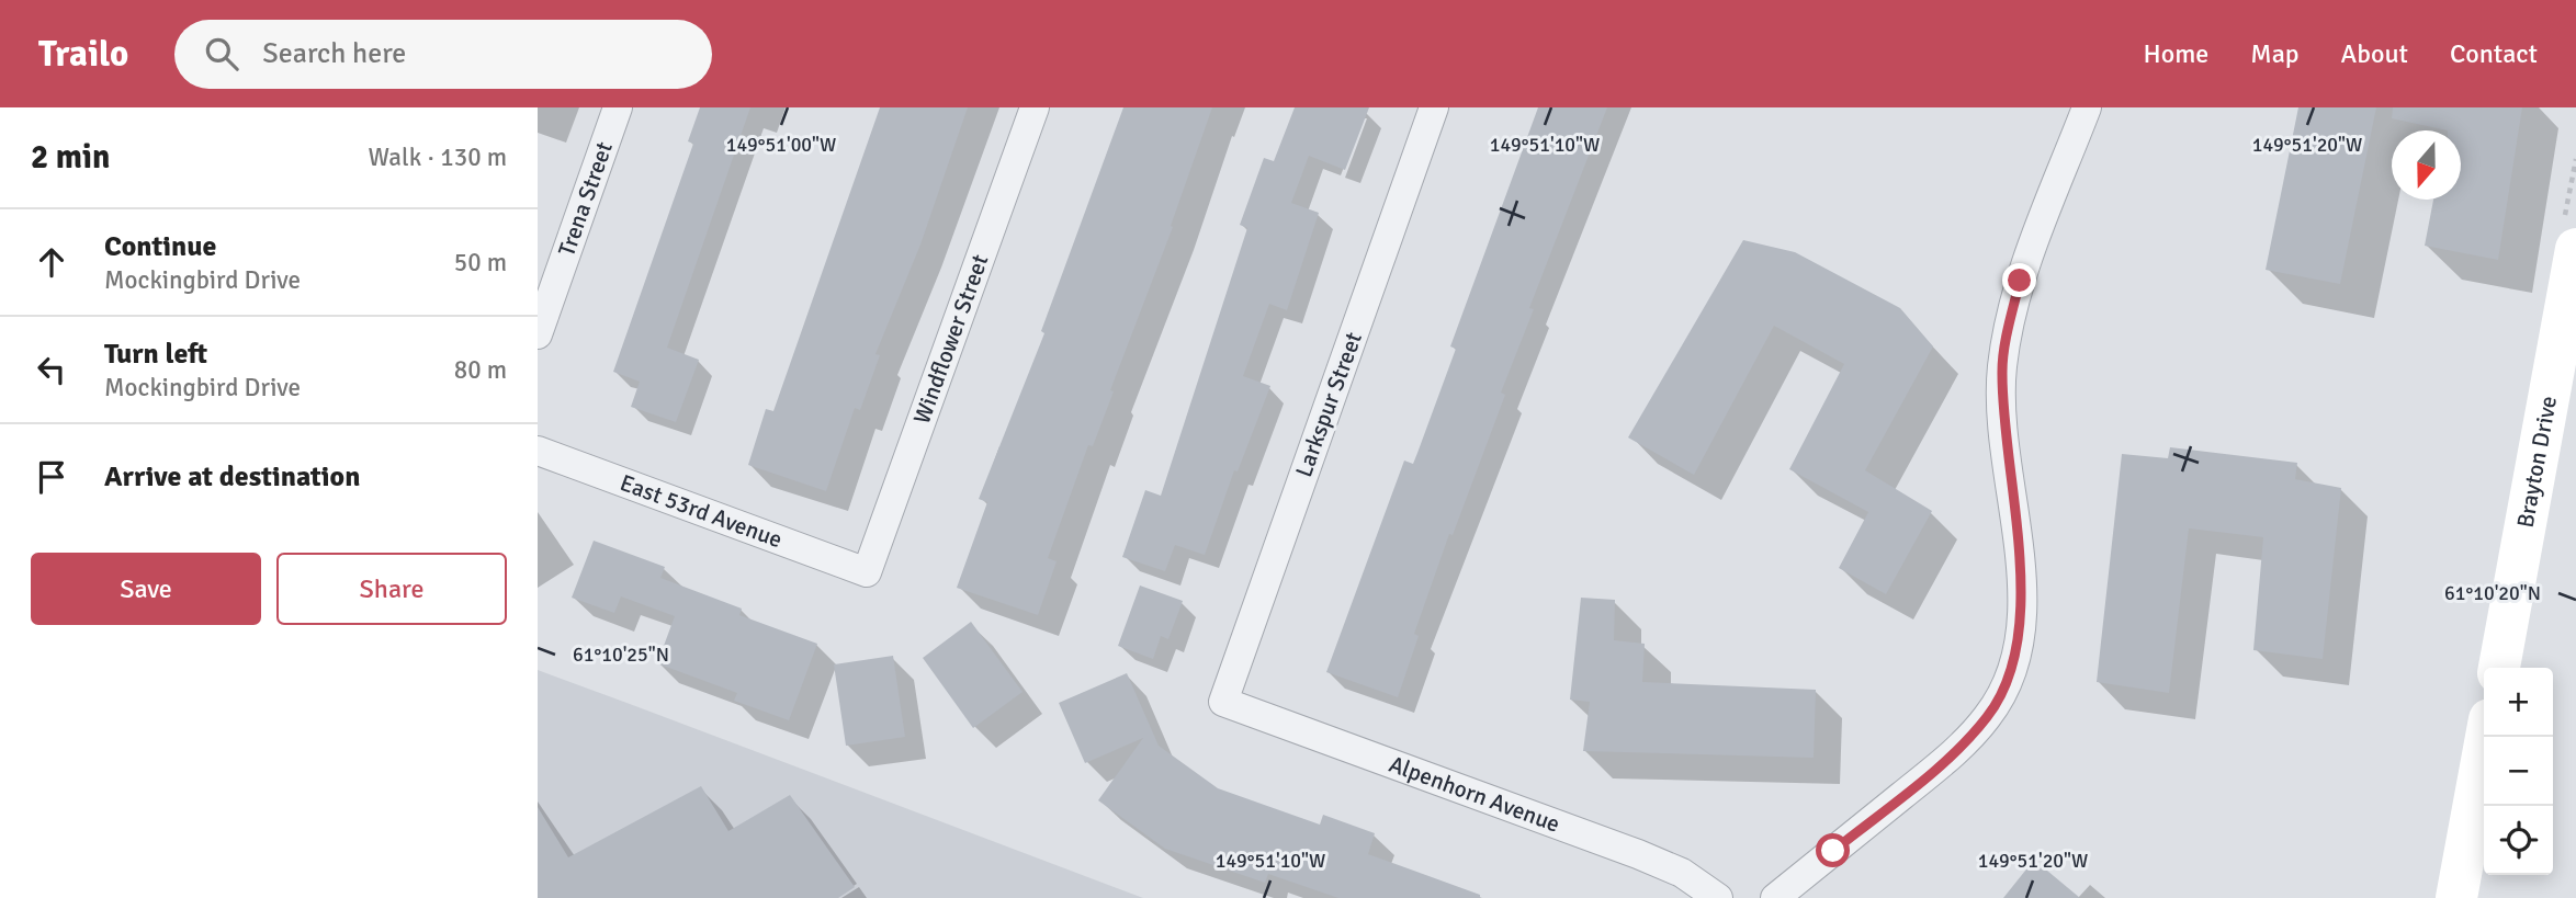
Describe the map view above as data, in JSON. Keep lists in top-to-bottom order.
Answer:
{
  "streets": {
    "main road": ["Brayton Drive"],
    "street": [
      "Trena Street",
      "Windflower Street",
      "Larkspur Street",
      "East 53rd Avenue",
      "Alpenhorn Avenue"
    ]
  },
  "crossings": [
    ["Windflower Street", "East 53rd Avenue"],
    ["Larkspur Street", "Alpenhorn Avenue"]
  ],
  "north": "bottom",
  "page": {
    "header": "Trailo",
    "search": "Search here",
    "nav": [
      "Home",
      "Map",
      "About",
      "Contact"
    ],
    "heading": ["2 min", "Walk · 130 m"],
    "list": [
      ["Continue", "Mockingbird Drive", "50 m"],
      ["Turn left", "Mockingbird Drive", "80 m"],
      "Arrive at destination"
    ],
    "buttons": ["Save", "Share"],
    "map_buttons": ["+", "−"]
  },
  "coordinates": [
    "149°51'00\"W",
    "149°51'10\"W",
    "149°51'20\"W",
    "61°10'20\"N",
    "61°10'25\"N"
  ]
}
